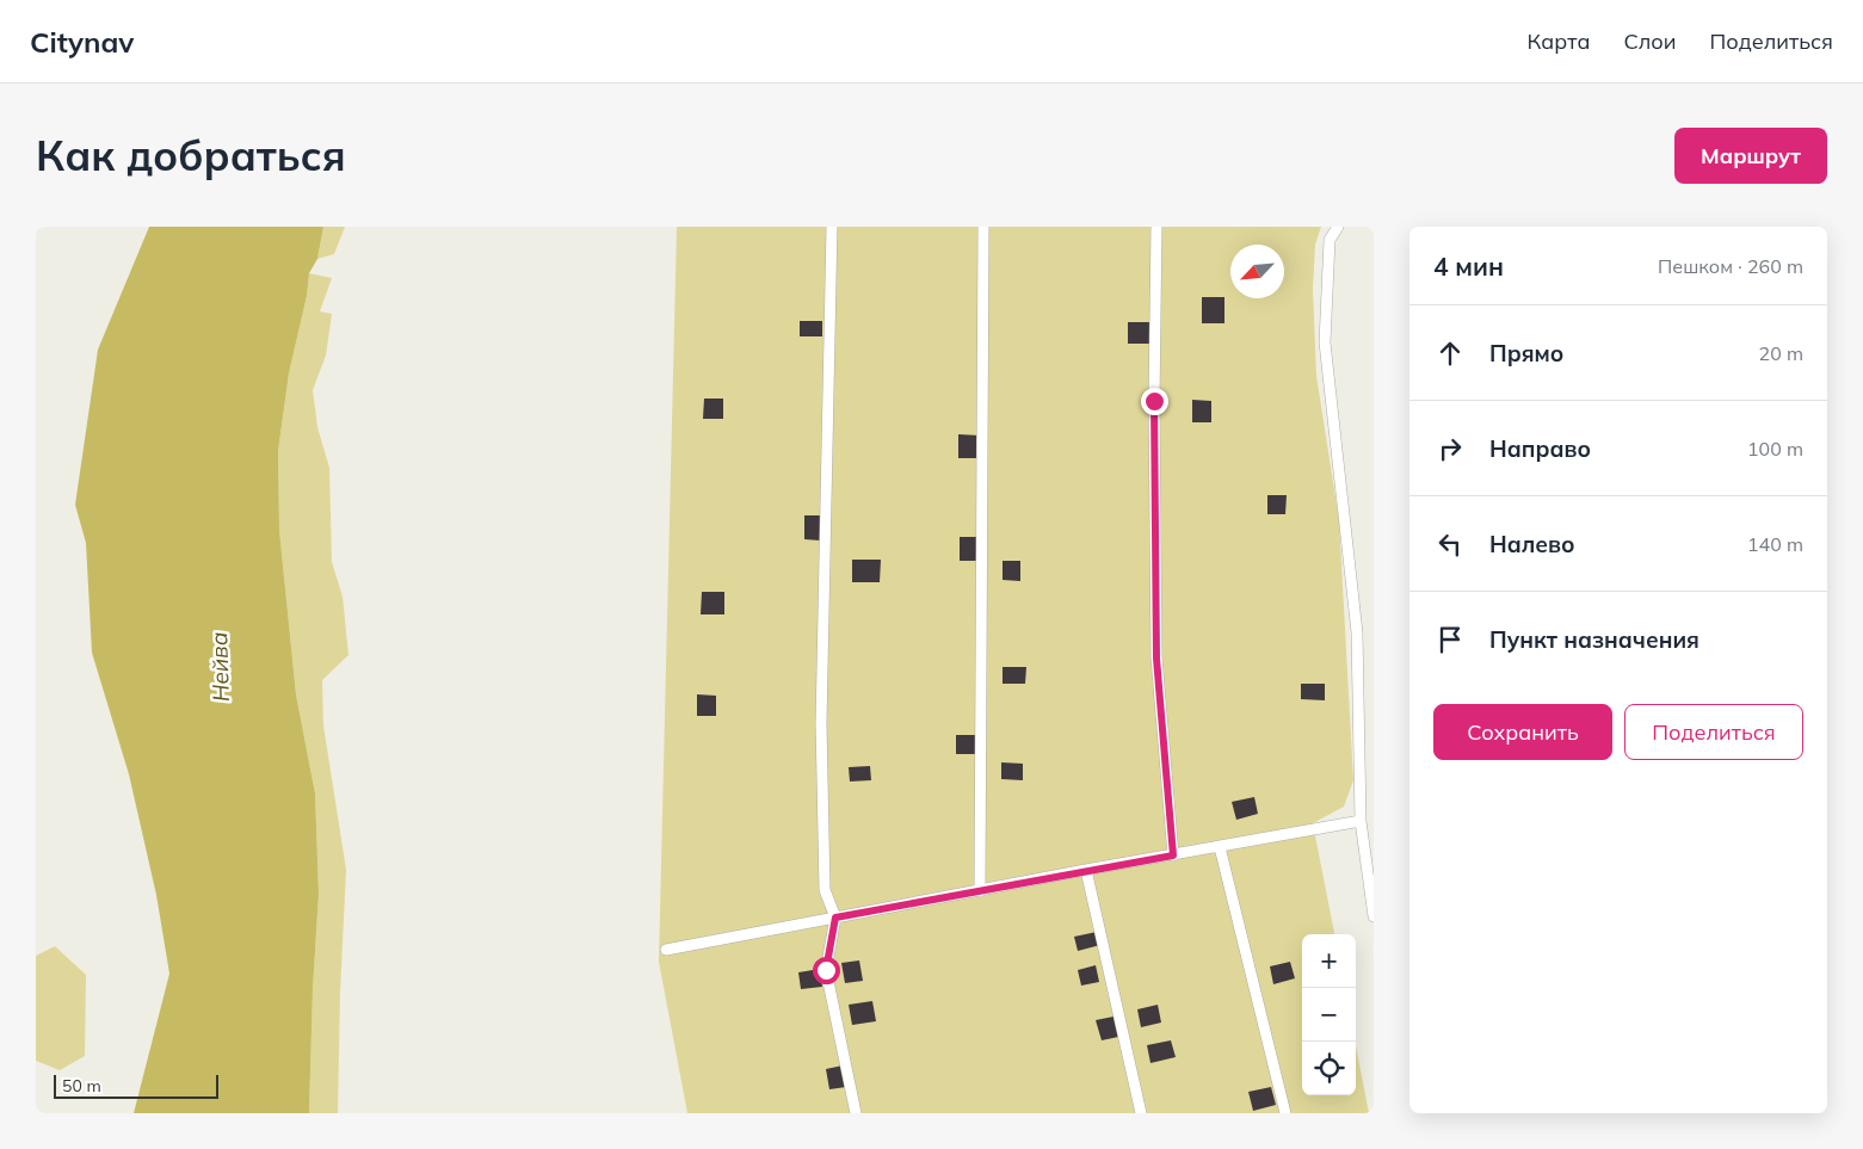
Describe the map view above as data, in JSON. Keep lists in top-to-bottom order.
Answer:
{
  "water": ["Нейва"],
  "scale_bar": "50 m",
  "north": "bottom left",
  "page": {
    "header": "Citynav",
    "nav": ["Карта", "Слои", "Поделиться"],
    "buttons": [
      "Маршрут",
      ["Сохранить", "Поделиться"]
    ],
    "title": "Как добраться",
    "heading": ["4 мин", "Пешком · 260 m"],
    "list": [
      ["Прямо", "20 m"],
      ["Направо", "100 m"],
      ["Налево", "140 m"],
      "Пункт назначения"
    ],
    "map_buttons": ["+", "−"],
    "scale": "50 m"
  }
}
